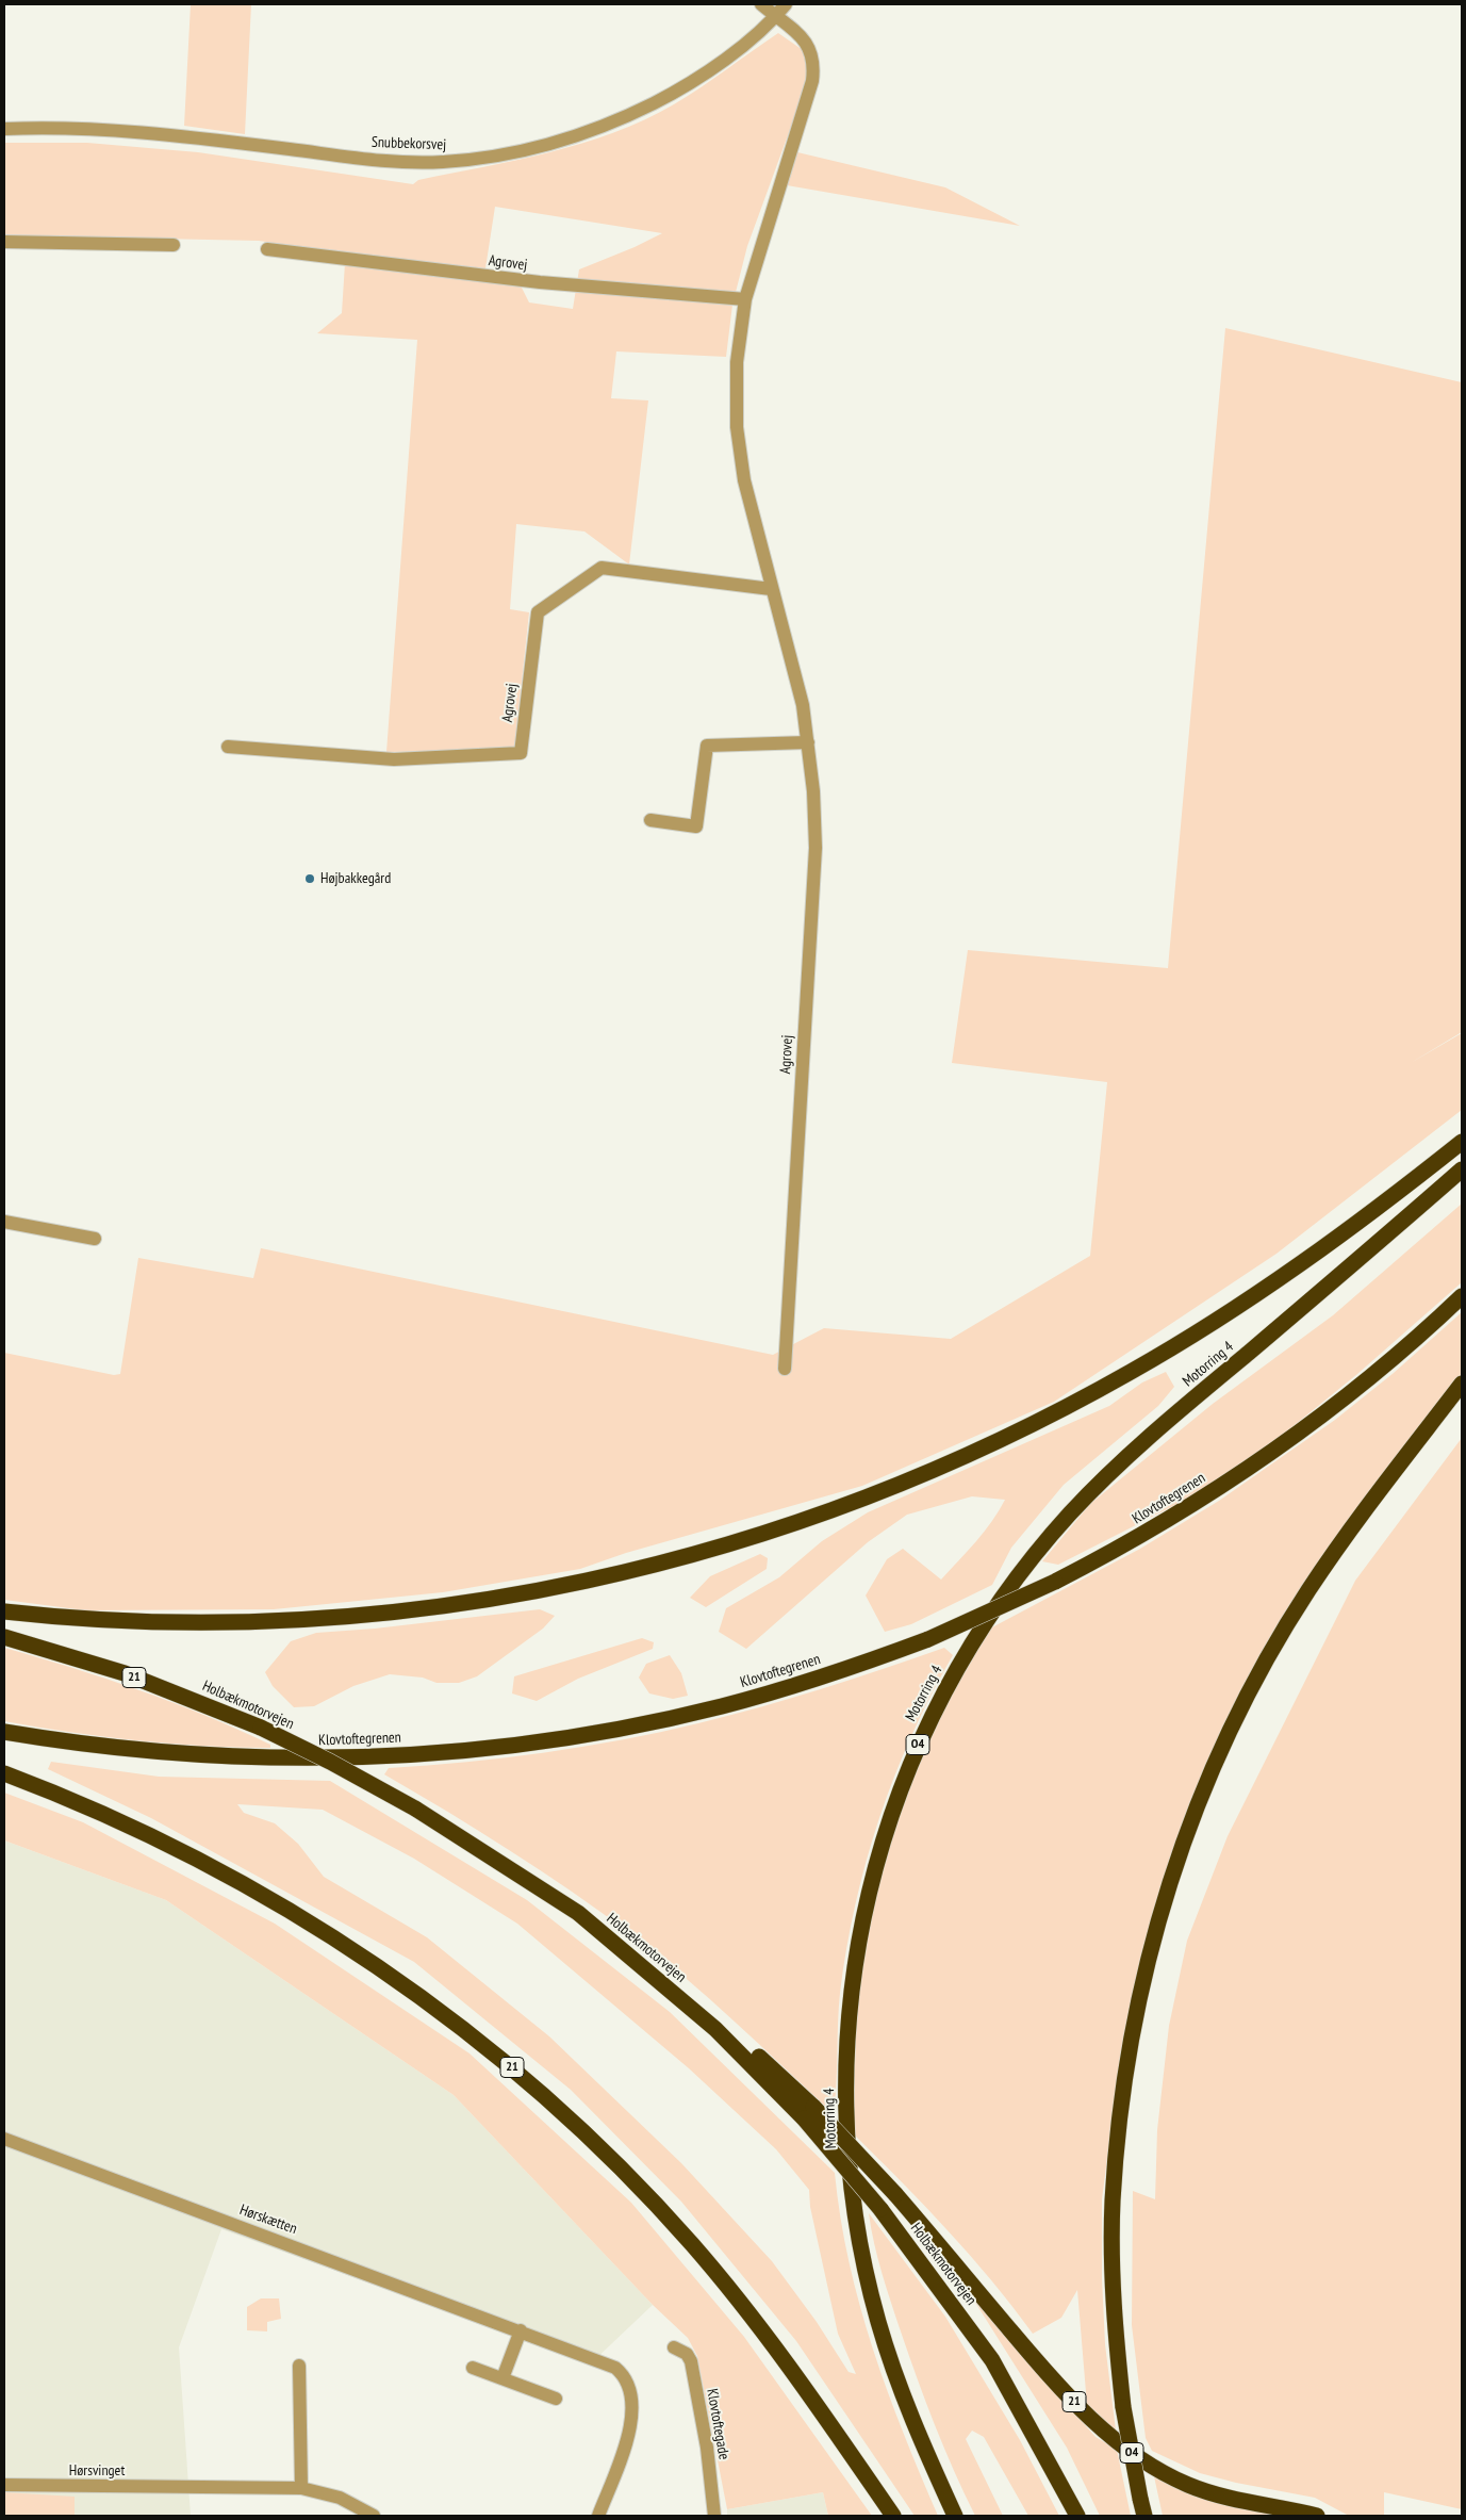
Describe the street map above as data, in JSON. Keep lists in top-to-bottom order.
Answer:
{
  "streets": {
    "highway": [
      "Motorring 4",
      "Klovtoftegrenen",
      "21",
      "Holbækmotorvejen",
      "O4"
    ],
    "street": [
      "Snubbekorsvej",
      "Agrovej",
      "Hørskætten",
      "Klovtoftegade",
      "Hørsvinget"
    ]
  },
  "crossings": [
    ["Snubbekorsvej", "Agrovej"],
    ["21", "Holbækmotorvejen"]
  ],
  "places": ["Højbakkegård"]
}
